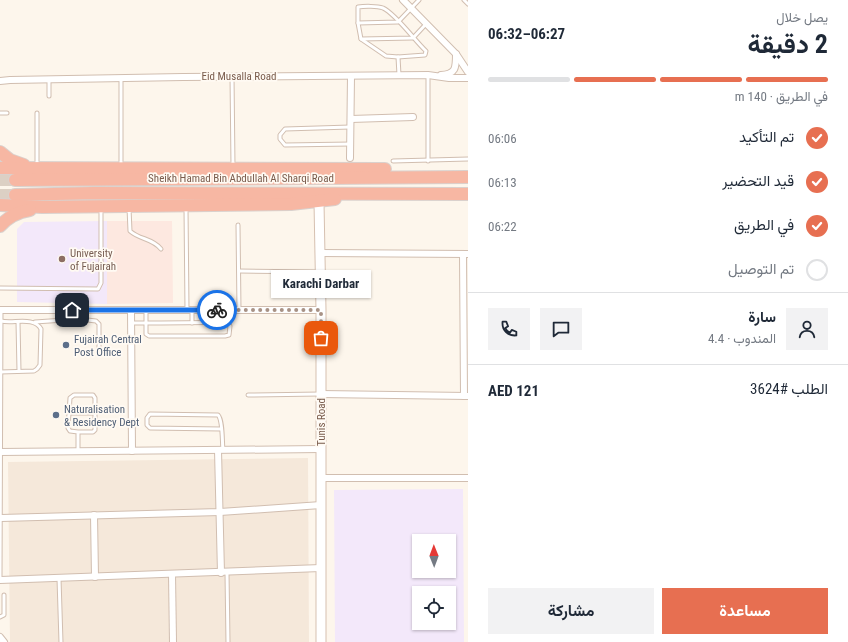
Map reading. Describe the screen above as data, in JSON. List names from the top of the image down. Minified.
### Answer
{"streets":{"highway":["Sheikh Hamad Bin Abdullah Al Sharqi Road"],"street":["Eid Musalla Road","Tunis Road"]},"places":["University of Fujairah","Karachi Darbar","Fujairah Central Post Office","Naturalisation & Residency Dept"],"north":"top","page":{"heading":["2 دقيقة","يصل خلال","06:27–06:32"],"panel":["سارة","المندوب · 4.4","الطلب #3624","AED 121"],"bar":"في الطريق · 140 m","list":[["تم التأكيد","06:06"],["قيد التحضير","06:13"],["في الطريق","06:22"],"تم التوصيل"],"bubble":"Karachi Darbar","buttons":["مساعدة","مشاركة"]}}
